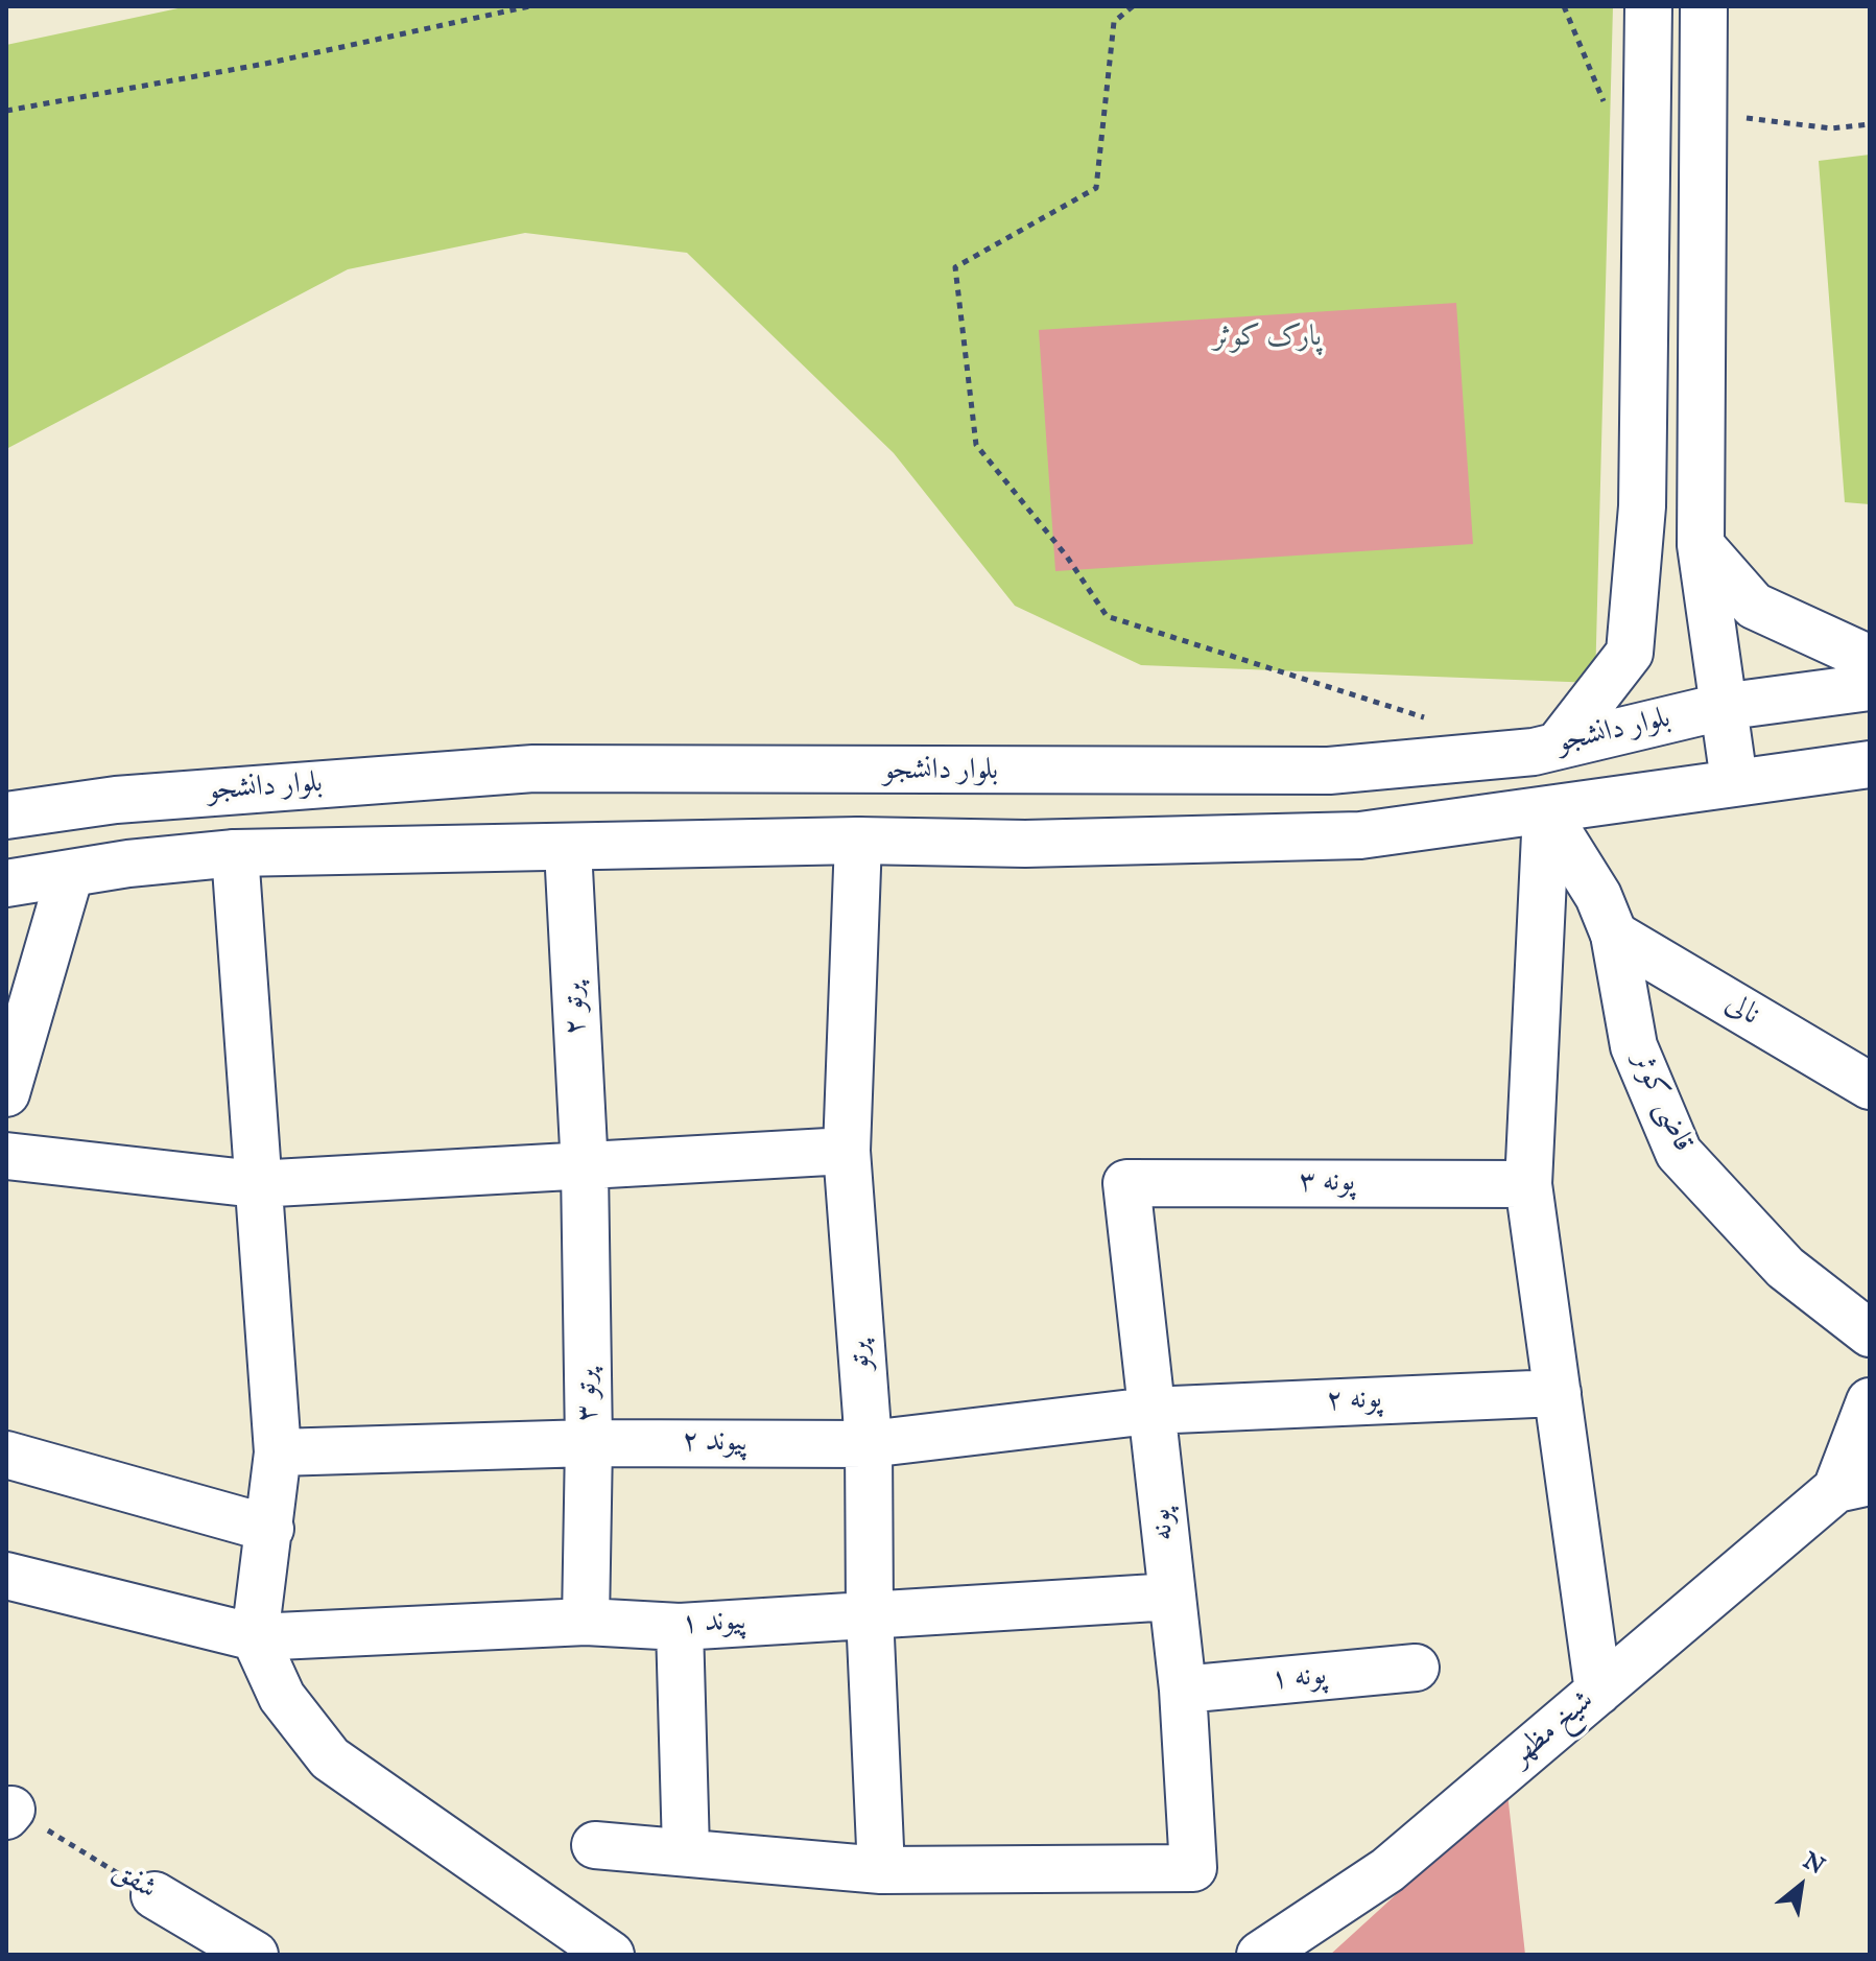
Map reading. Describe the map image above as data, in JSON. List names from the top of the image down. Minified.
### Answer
{"streets":{"street":["بلوار دانشجو","پرتو ۲","نالی","قاضی کوثر","پونه ۳","پرتو","پرتو ۳","پونه ۲","پیوند ۲","پونه","پیوند ۱","پونه ۱","شیخ مظهر","شفق"]},"crossings":[["پرتو ۲","پرتو ۳"],["نالی","قاضی کوثر"],["پونه ۳","پونه"],["پرتو","پیوند ۲"],["پرتو","پونه"],["پرتو","پیوند ۱"],["پرتو ۳","پیوند ۲"],["پرتو ۳","پیوند ۱"],["پونه ۲","پیوند ۲"],["پونه ۲","پونه"],["پیوند ۲","پونه"],["پونه","پیوند ۱"],["پونه","پونه ۱"]],"parks":["پارک کوثر"],"north":"top right"}
